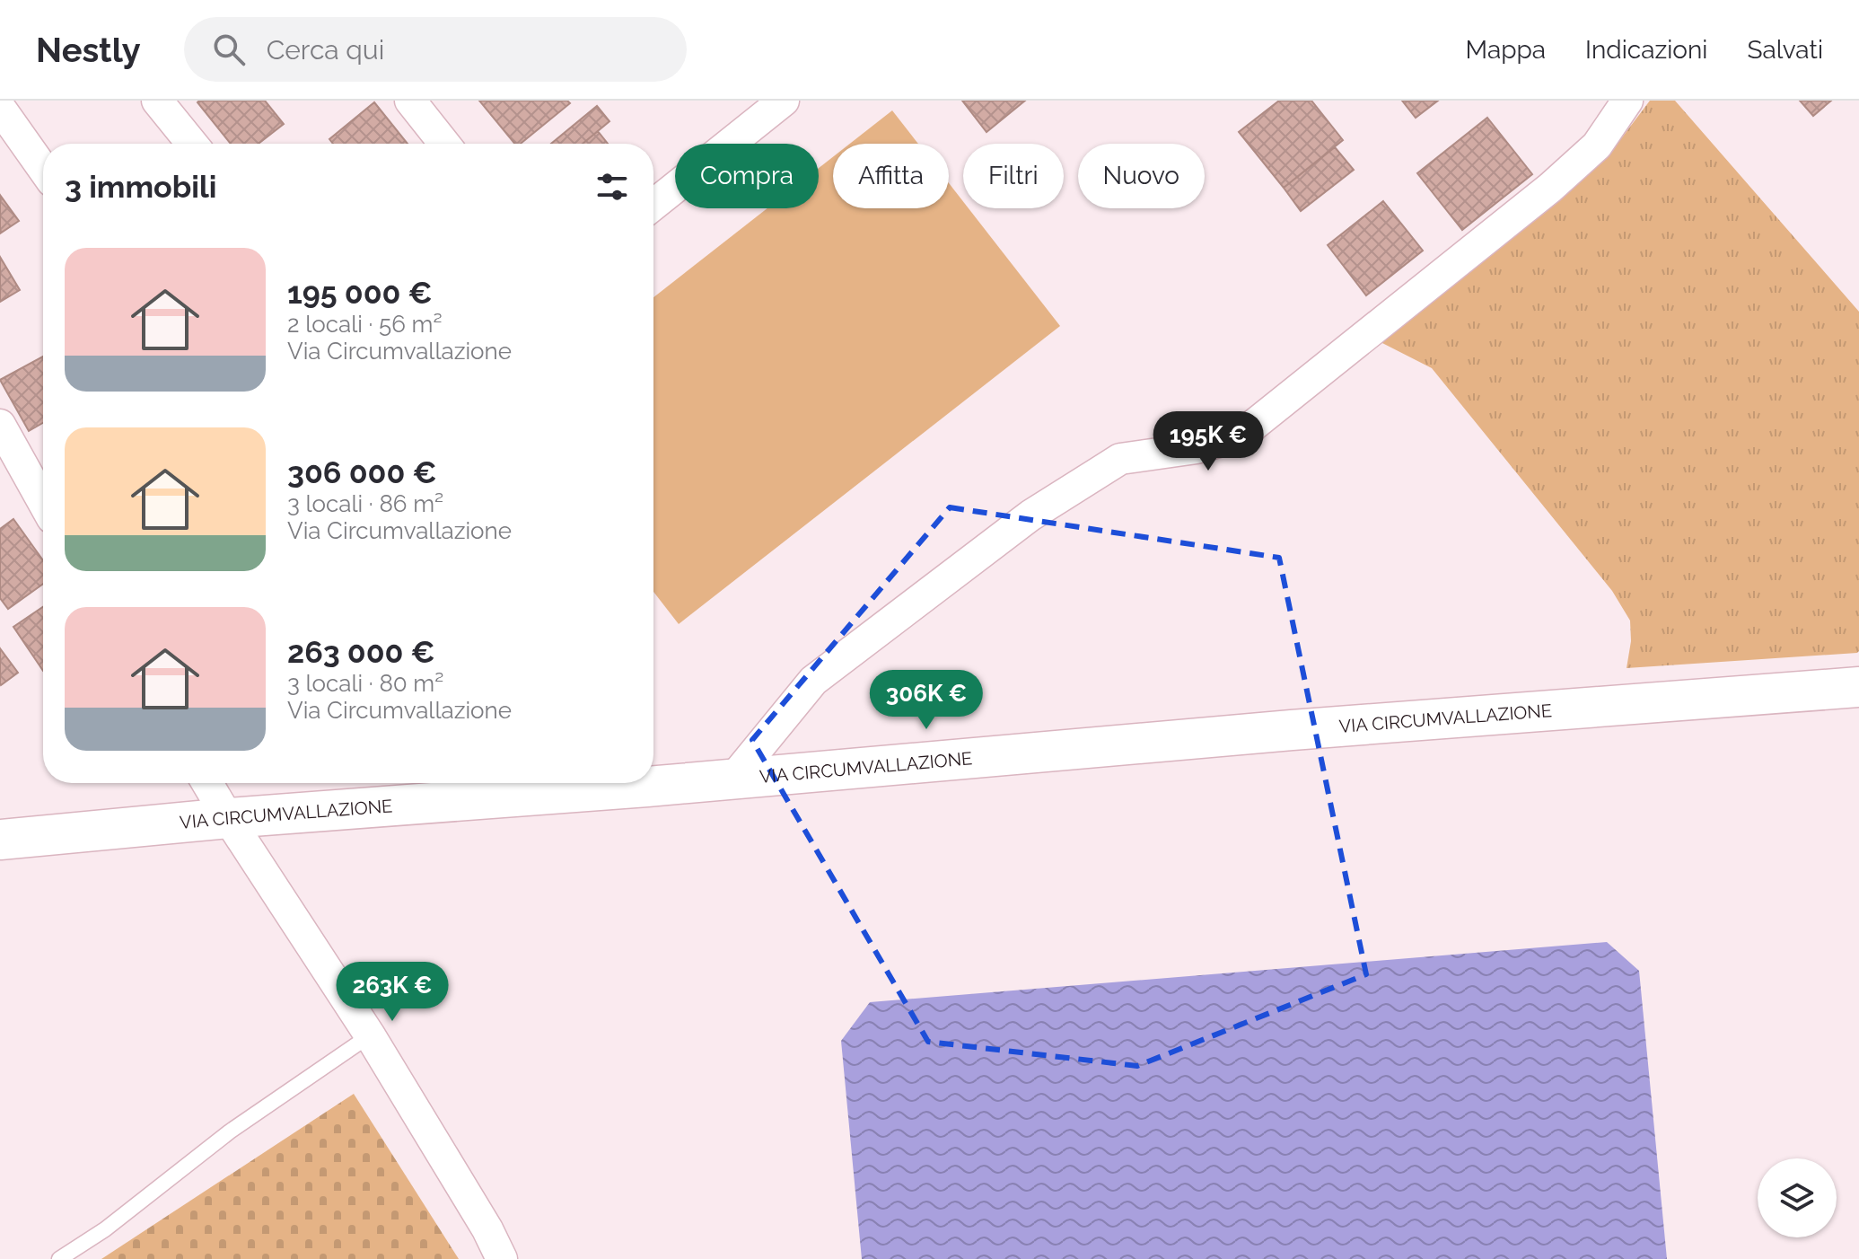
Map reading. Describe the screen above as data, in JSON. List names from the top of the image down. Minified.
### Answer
{"streets":{"street":["VIA CIRCUMVALLAZIONE"]},"page":{"header":"Nestly","search":"Cerca qui","nav":["Mappa","Indicazioni","Salvati"],"chip":["Compra","Affitta","Filtri","Nuovo"],"heading":"3 immobili","list":[{"name":"195 000 €","note":"2 locali · 56 m² · Via Circumvallazione"},{"name":"306 000 €","note":"3 locali · 86 m² · Via Circumvallazione"},{"name":"263 000 €","note":"3 locali · 80 m² · Via Circumvallazione"}],"price":["195K €","306K €","263K €"]}}
